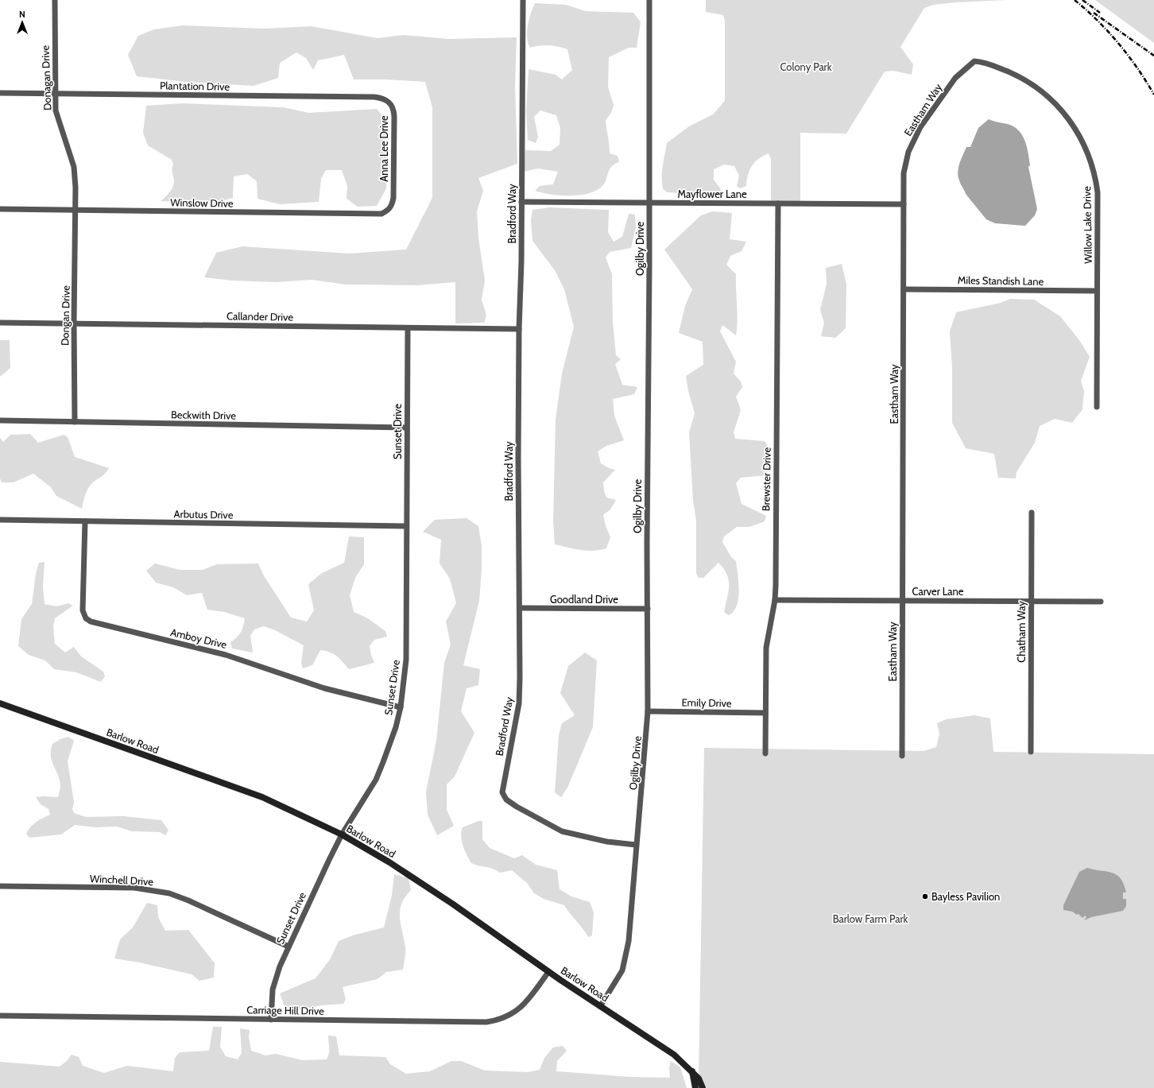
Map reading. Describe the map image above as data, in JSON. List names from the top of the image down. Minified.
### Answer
{"streets":{"street":["Donagan Drive","Plantation Drive","Eastham Way","Anna Lee Drive","Mayflower Lane","Winslow Drive","Bradford Way","Willow Lake Drive","Ogilby Drive","Miles Standish Lane","Dongan Drive","Callander Drive","Beckwith Drive","Sunset Drive","Brewster Drive","Arbutus Drive","Carver Lane","Goodland Drive","Chatham Way","Amboy Drive","Emily Drive","Barlow Road","Winchell Drive","Carriage Hill Drive"]},"crossings":[["Donagan Drive","Plantation Drive"],["Donagan Drive","Winslow Drive"],["Donagan Drive","Dongan Drive"],["Plantation Drive","Anna Lee Drive"],["Eastham Way","Mayflower Lane"],["Eastham Way","Willow Lake Drive"],["Eastham Way","Miles Standish Lane"],["Eastham Way","Carver Lane"],["Anna Lee Drive","Winslow Drive"],["Mayflower Lane","Bradford Way"],["Mayflower Lane","Ogilby Drive"],["Mayflower Lane","Brewster Drive"],["Winslow Drive","Dongan Drive"],["Bradford Way","Ogilby Drive"],["Bradford Way","Callander Drive"],["Bradford Way","Goodland Drive"],["Willow Lake Drive","Miles Standish Lane"],["Ogilby Drive","Goodland Drive"],["Ogilby Drive","Emily Drive"],["Ogilby Drive","Barlow Road"],["Dongan Drive","Callander Drive"],["Dongan Drive","Beckwith Drive"],["Callander Drive","Sunset Drive"],["Beckwith Drive","Sunset Drive"],["Sunset Drive","Arbutus Drive"],["Sunset Drive","Amboy Drive"],["Sunset Drive","Barlow Road"],["Sunset Drive","Winchell Drive"],["Sunset Drive","Carriage Hill Drive"],["Brewster Drive","Carver Lane"],["Brewster Drive","Emily Drive"],["Arbutus Drive","Amboy Drive"],["Carver Lane","Chatham Way"],["Barlow Road","Carriage Hill Drive"]],"parks":["Colony Park","Barlow Farm Park"],"places":["Bayless Pavilion"],"north":"top"}
